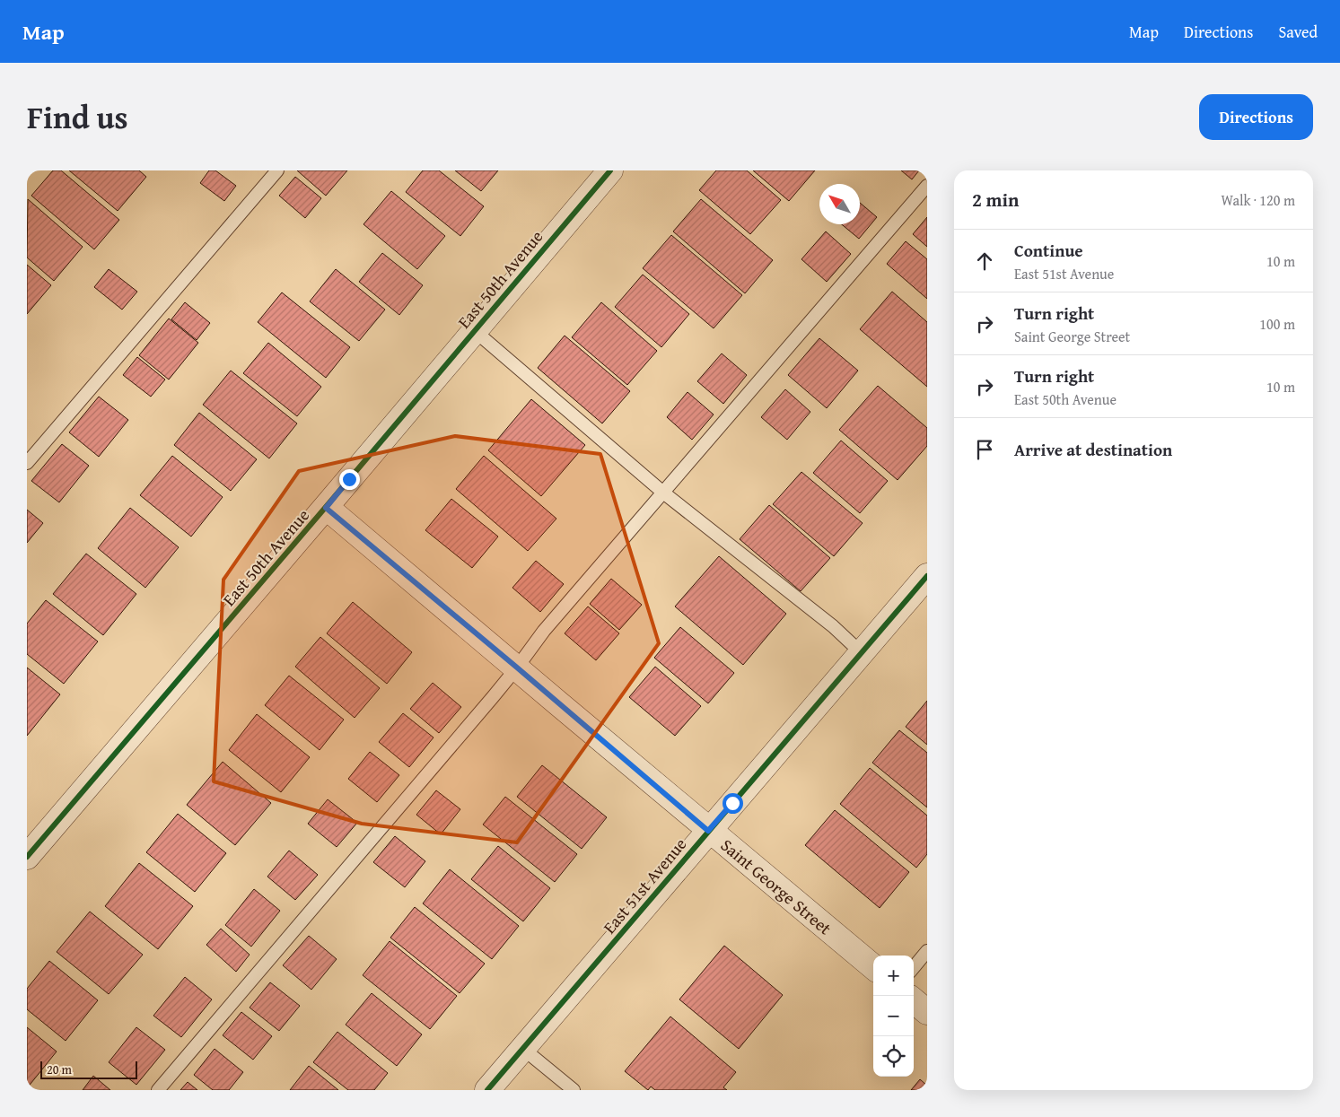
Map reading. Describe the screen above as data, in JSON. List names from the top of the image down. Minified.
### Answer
{"streets":{"street":["East 50th Avenue","East 51st Avenue","Saint George Street"]},"crossings":[["East 50th Avenue","Saint George Street"],["East 51st Avenue","Saint George Street"]],"scale_bar":"20 m","north":"top left","page":{"header":"Map","nav":["Map","Directions","Saved"],"title":"Find us","buttons":"Directions","heading":["2 min","Walk · 120 m"],"list":[["Continue","East 51st Avenue","10 m"],["Turn right","Saint George Street","100 m"],["Turn right","East 50th Avenue","10 m"],"Arrive at destination"],"map_buttons":["+","−"],"scale":"20 m"}}
